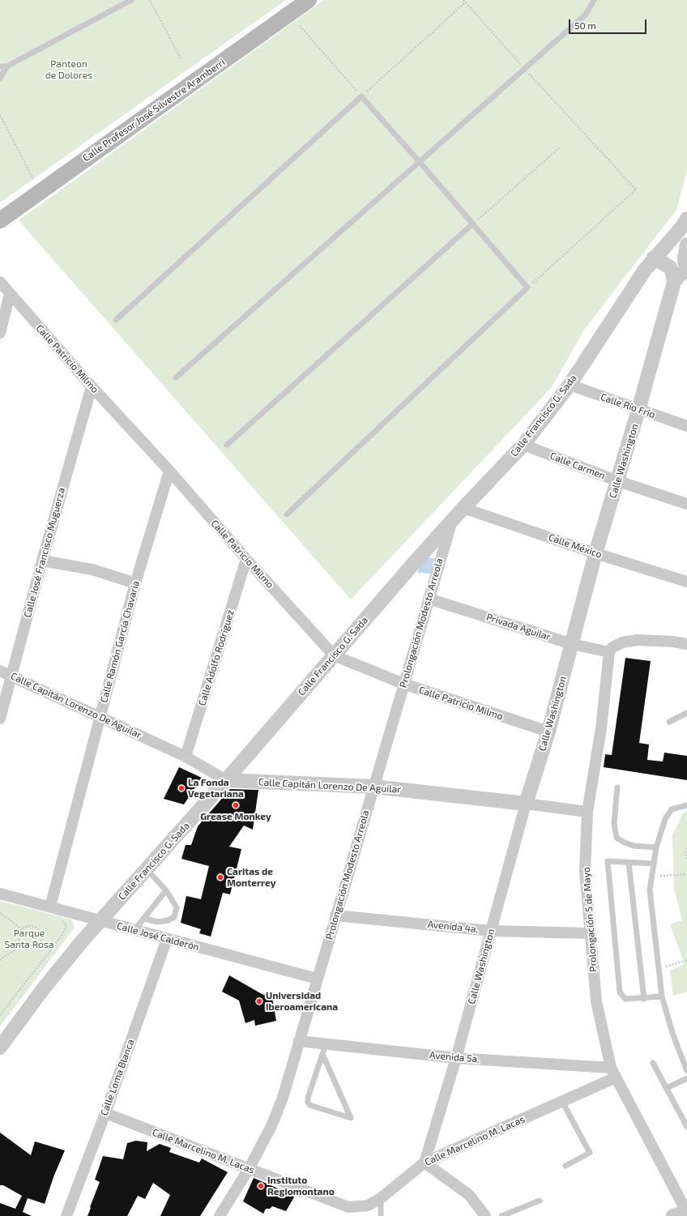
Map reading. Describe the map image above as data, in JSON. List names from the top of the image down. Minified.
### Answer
{"streets":{"main road":["Calle Profesor José Silvestre Aramberri"],"street":["Calle Patricio Milmo","Calle Río Frío","Calle Francisco G. Sada","Calle Washington","Calle Carmen","Calle México","Calle José Francisco Muguerza","Prolongación Modesto Arreola","Privada Aguilar","Calle Ramón García Chavaria","Calle Adolfo Rodríguez","Calle Capitán Lorenzo De Aguilar","Prolongación 5 de Mayo","Avenida 4a.","Calle José Calderón","Avenida 5a.","Calle Loma Blanca","Calle Marcelino M. Lacas"]},"crossings":[["Calle Patricio Milmo","Calle Francisco G. Sada"],["Calle Patricio Milmo","Calle Washington"],["Calle Patricio Milmo","Calle José Francisco Muguerza"],["Calle Patricio Milmo","Prolongación Modesto Arreola"],["Calle Patricio Milmo","Calle Ramón García Chavaria"],["Calle Patricio Milmo","Calle Adolfo Rodríguez"],["Calle Río Frío","Calle Francisco G. Sada"],["Calle Río Frío","Calle Washington"],["Calle Francisco G. Sada","Calle Carmen"],["Calle Francisco G. Sada","Calle México"],["Calle Francisco G. Sada","Prolongación Modesto Arreola"],["Calle Francisco G. Sada","Calle Capitán Lorenzo De Aguilar"],["Calle Francisco G. Sada","Calle José Calderón"],["Calle Washington","Calle Carmen"],["Calle Washington","Calle México"],["Calle Washington","Privada Aguilar"],["Calle Washington","Calle Capitán Lorenzo De Aguilar"],["Calle Washington","Avenida 4a."],["Calle Washington","Avenida 5a."],["Calle Washington","Calle Marcelino M. Lacas"],["Calle José Francisco Muguerza","Calle Capitán Lorenzo De Aguilar"],["Prolongación Modesto Arreola","Privada Aguilar"],["Prolongación Modesto Arreola","Calle Capitán Lorenzo De Aguilar"],["Prolongación Modesto Arreola","Avenida 4a."],["Prolongación Modesto Arreola","Calle José Calderón"],["Prolongación Modesto Arreola","Avenida 5a."],["Prolongación Modesto Arreola","Calle Marcelino M. Lacas"],["Privada Aguilar","Prolongación 5 de Mayo"],["Calle Ramón García Chavaria","Calle Capitán Lorenzo De Aguilar"],["Calle Ramón García Chavaria","Calle José Calderón"],["Calle Adolfo Rodríguez","Calle Capitán Lorenzo De Aguilar"],["Calle Capitán Lorenzo De Aguilar","Prolongación 5 de Mayo"],["Prolongación 5 de Mayo","Avenida 4a."],["Prolongación 5 de Mayo","Avenida 5a."],["Prolongación 5 de Mayo","Calle Marcelino M. Lacas"],["Calle José Calderón","Calle Loma Blanca"],["Avenida 5a.","Calle Marcelino M. Lacas"],["Calle Loma Blanca","Calle Marcelino M. Lacas"]],"parks":["Panteon de Dolores","Parque Santa Rosa"],"places":["La Fonda Vegetariana","Grease Monkey","Caritas de Monterrey","Universidad Iberoamericana","Instituto Regiomontano"],"scale_bar":"50 m"}
